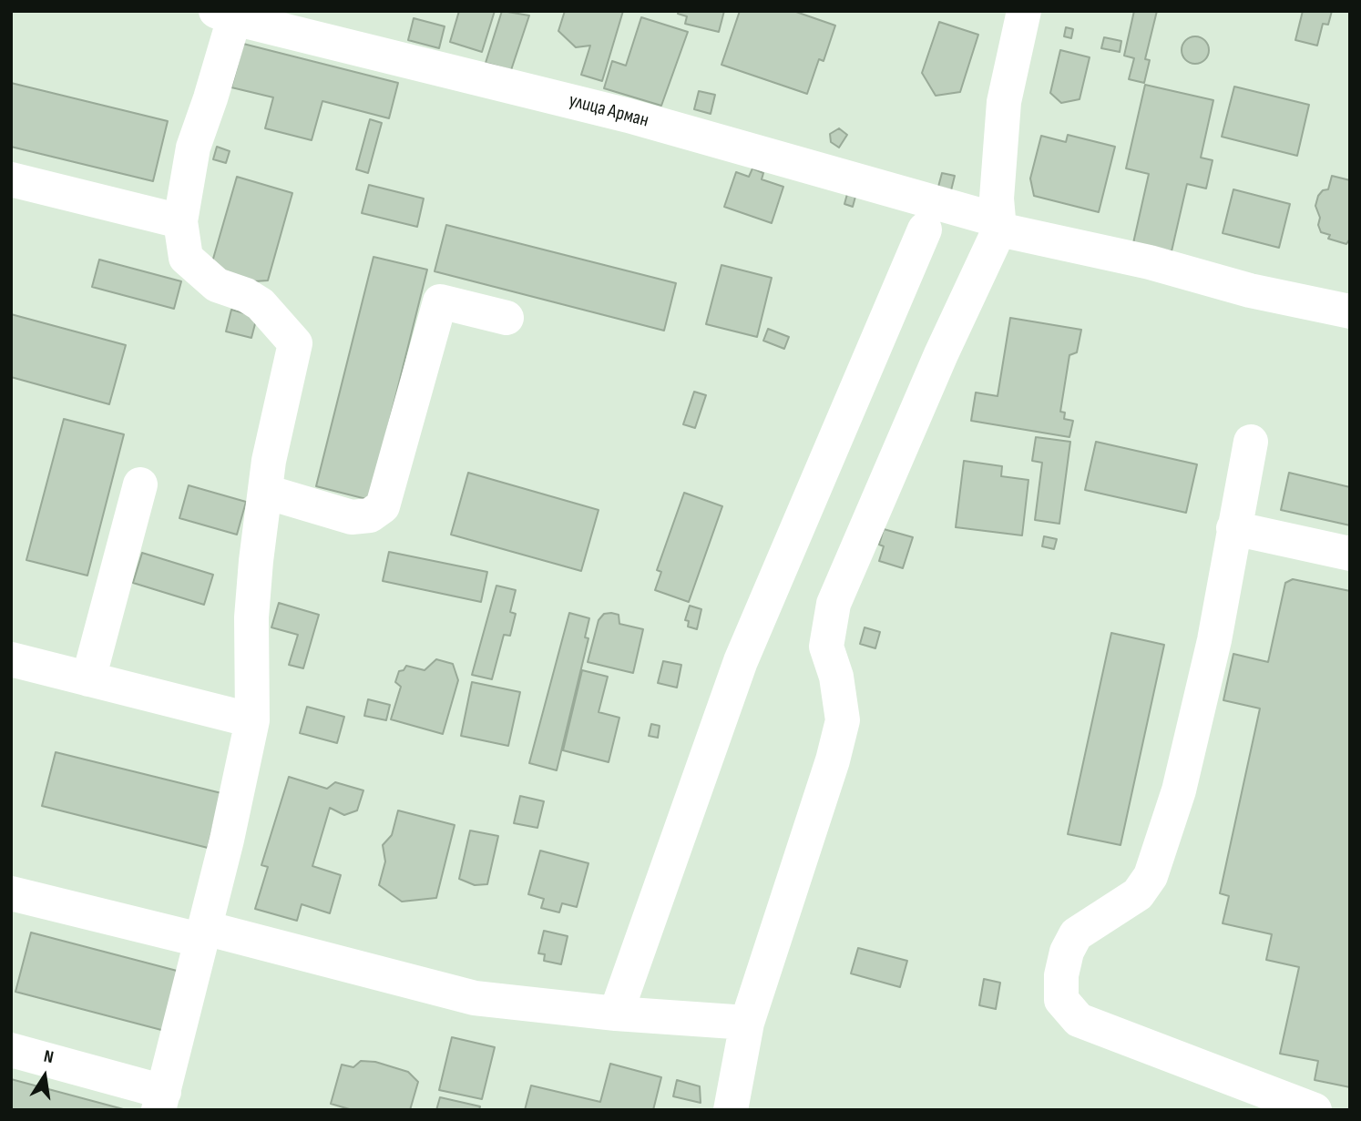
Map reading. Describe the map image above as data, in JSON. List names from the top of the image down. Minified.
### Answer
{"streets":{"street":["улица Арман"]},"north":"top"}
